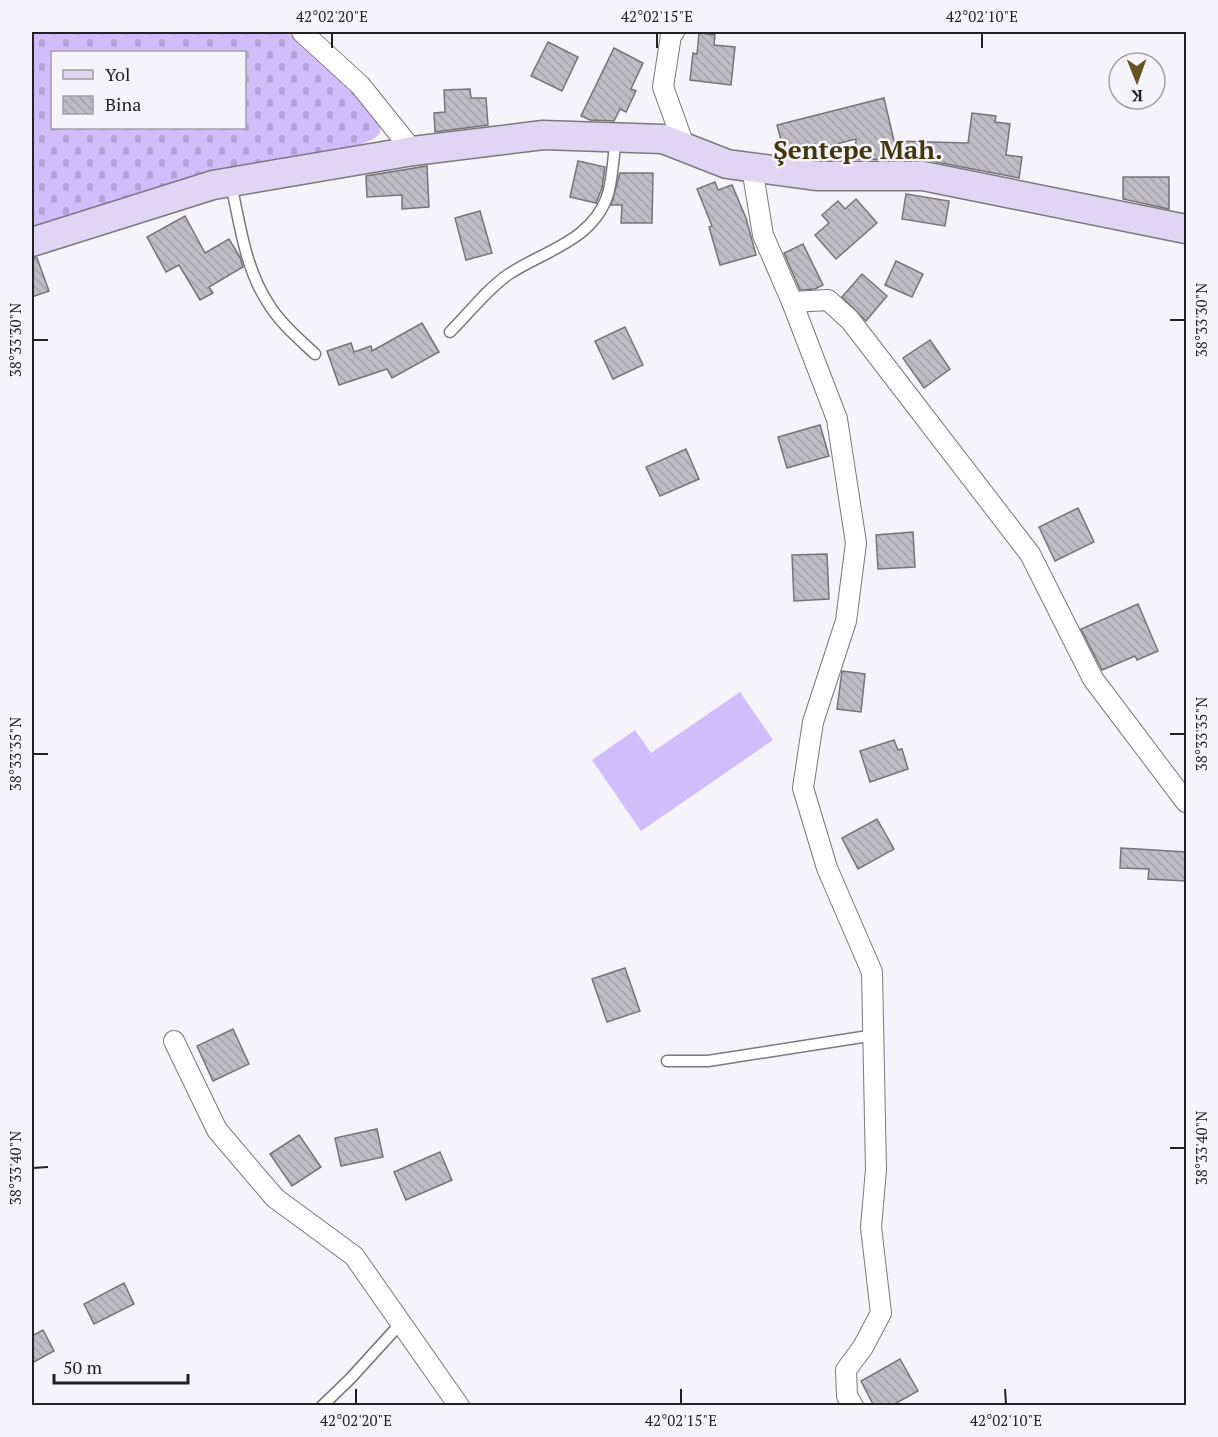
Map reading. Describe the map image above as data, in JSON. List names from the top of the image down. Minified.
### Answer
{"districts":["Şentepe Mah."],"legend":["Yol","Bina"],"scale_bar":"50 m","north":"bottom","coordinates":["42°02'20\"E","42°02'15\"E","42°02'10\"E","38°33'30\"N","38°33'35\"N","38°33'40\"N"]}
